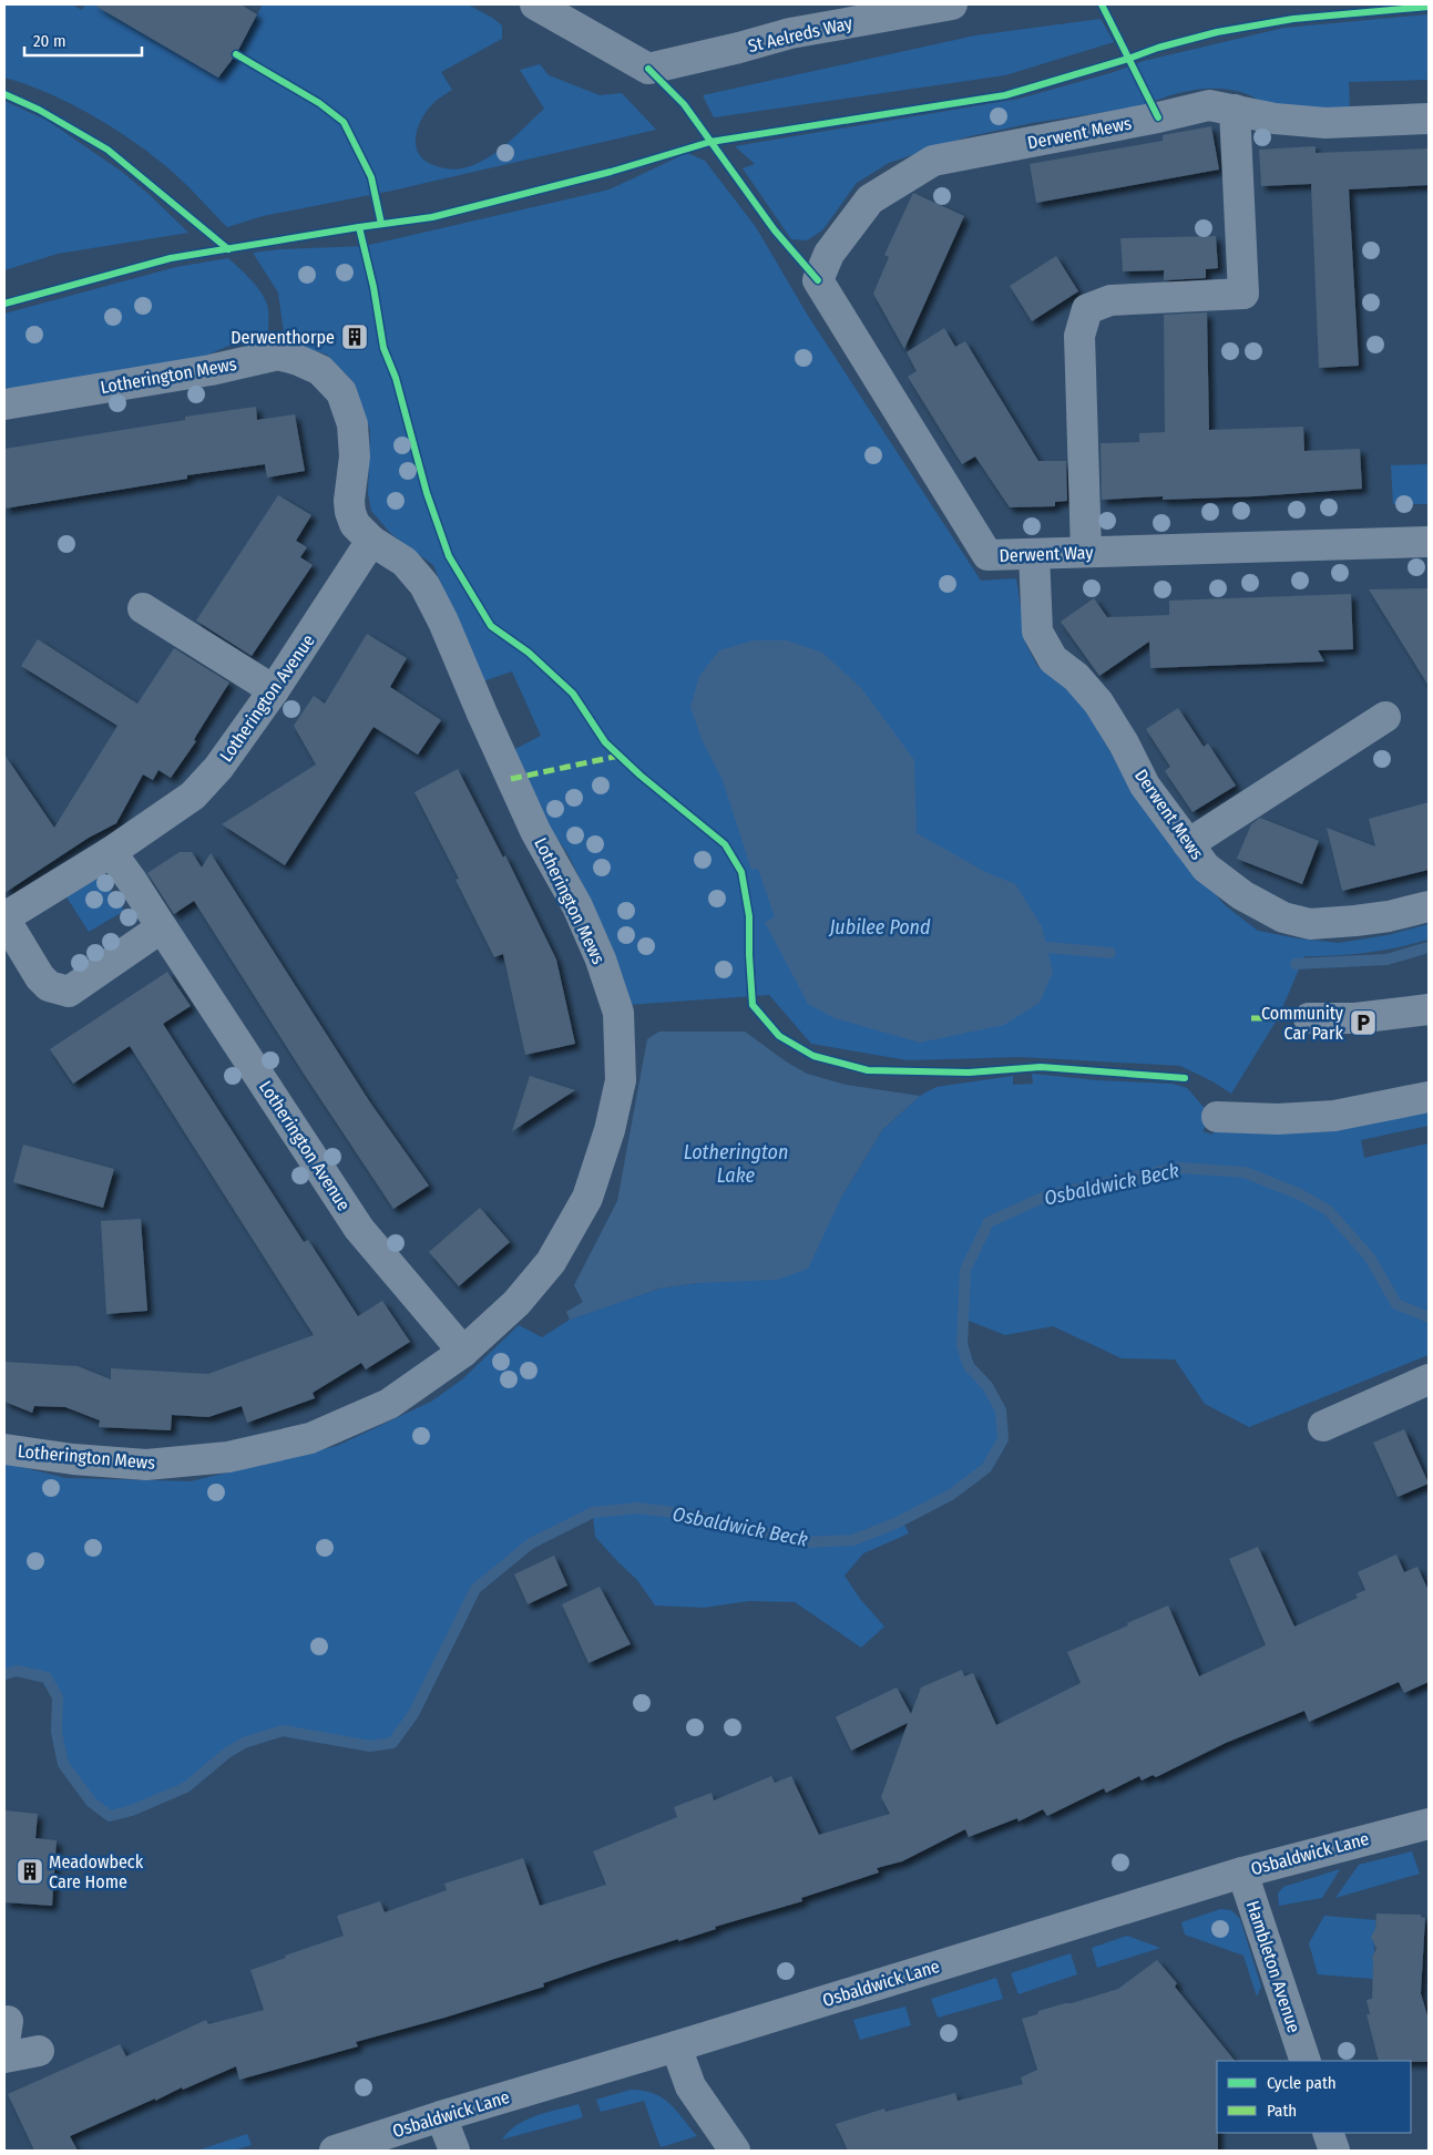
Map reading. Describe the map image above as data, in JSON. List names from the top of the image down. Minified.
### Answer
{"streets":{"street":["St Aelreds Way","Derwent Mews","Lotherington Mews","Derwent Way","Lotherington Avenue","Osbaldwick Lane","Hambleton Avenue"]},"crossings":[["Derwent Mews","Derwent Way"],["Lotherington Mews","Lotherington Avenue"],["Osbaldwick Lane","Hambleton Avenue"]],"water":["Jubilee Pond","Lotherington Lake","Osbaldwick Beck"],"places":{"building":["Derwenthorpe","Meadowbeck Care Home"],"parking":["Community Car Park"]},"legend":["Cycle path","Path"],"scale_bar":"20 m"}
